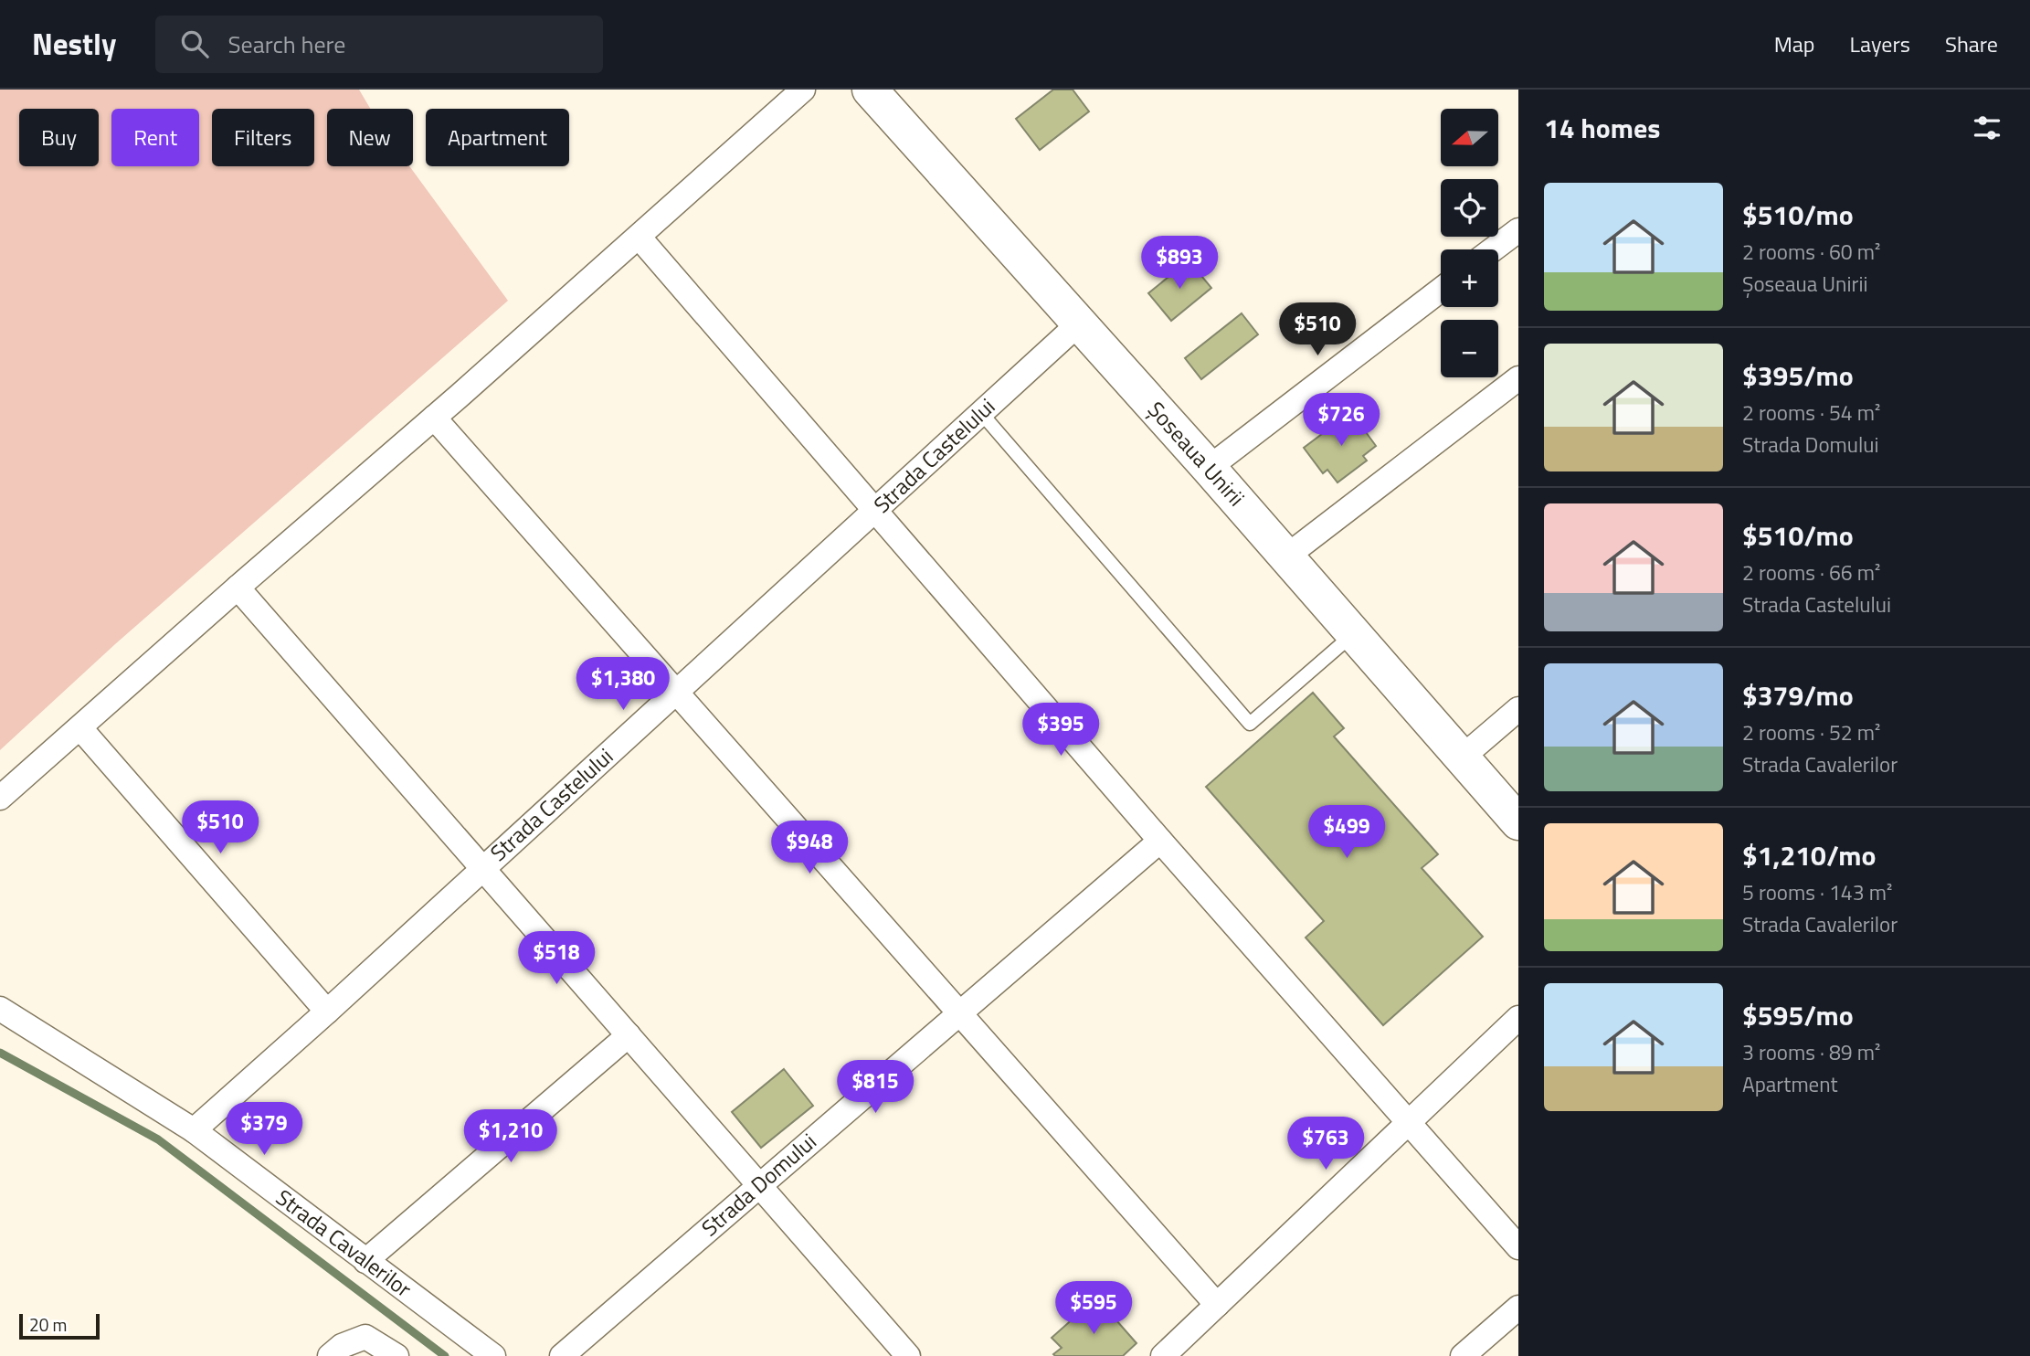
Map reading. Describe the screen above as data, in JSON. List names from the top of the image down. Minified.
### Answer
{"streets":{"main road":["Șoseaua Unirii"],"street":["Strada Castelului","Strada Domului","Strada Cavalerilor"]},"crossings":[["Șoseaua Unirii","Strada Castelului"],["Strada Castelului","Strada Cavalerilor"]],"scale_bar":"20 m","north":"left","page":{"header":"Nestly","search":"Search here","nav":["Map","Layers","Share"],"heading":"14 homes","map_buttons":["+","−"],"chip":["Buy","Rent","Filters","New","Apartment"],"list":[{"name":"$510/mo","note":"2 rooms · 60 m² · Șoseaua Unirii"},{"name":"$395/mo","note":"2 rooms · 54 m² · Strada Domului"},{"name":"$510/mo","note":"2 rooms · 66 m² · Strada Castelului"},{"name":"$379/mo","note":"2 rooms · 52 m² · Strada Cavalerilor"},{"name":"$1,210/mo","note":"5 rooms · 143 m² · Strada Cavalerilor"},{"name":"$595/mo","note":"3 rooms · 89 m² · Apartment"}],"price":["$893","$510","$726","$1,380","$395","$510","$499","$948","$518","$815","$379","$1,210","$763","$595"],"scale":"20 m"}}
